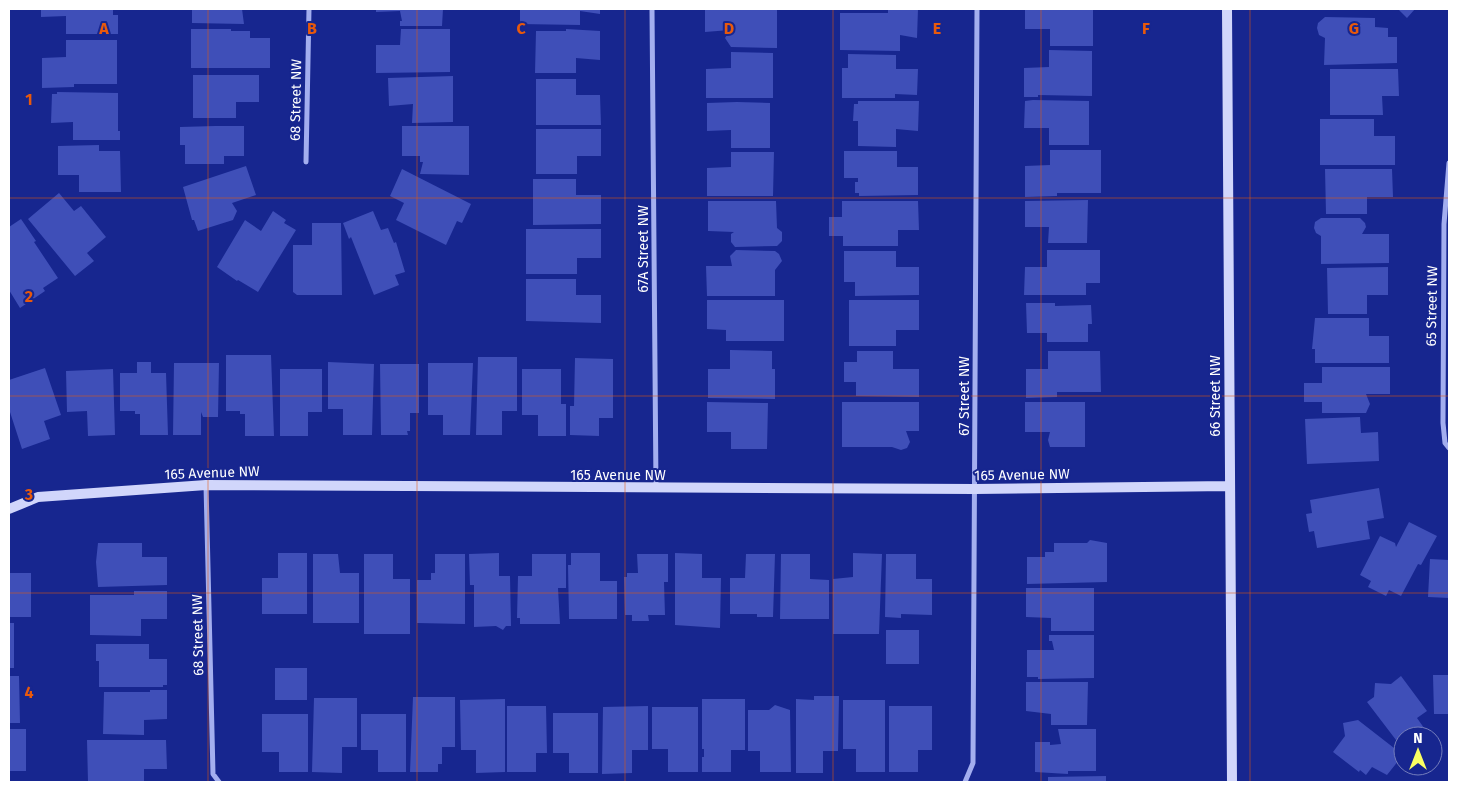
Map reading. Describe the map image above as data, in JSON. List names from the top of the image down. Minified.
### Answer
{"streets":{"street":["68 Street NW","67A Street NW","65 Street NW","67 Street NW","66 Street NW","165 Avenue NW"]},"crossings":[["68 Street NW","165 Avenue NW"],["67A Street NW","165 Avenue NW"],["67 Street NW","165 Avenue NW"],["66 Street NW","165 Avenue NW"]],"north":"top","grid":{"columns":["A","B","C","D","E","F","G"],"rows":["1","2","3","4"]}}
